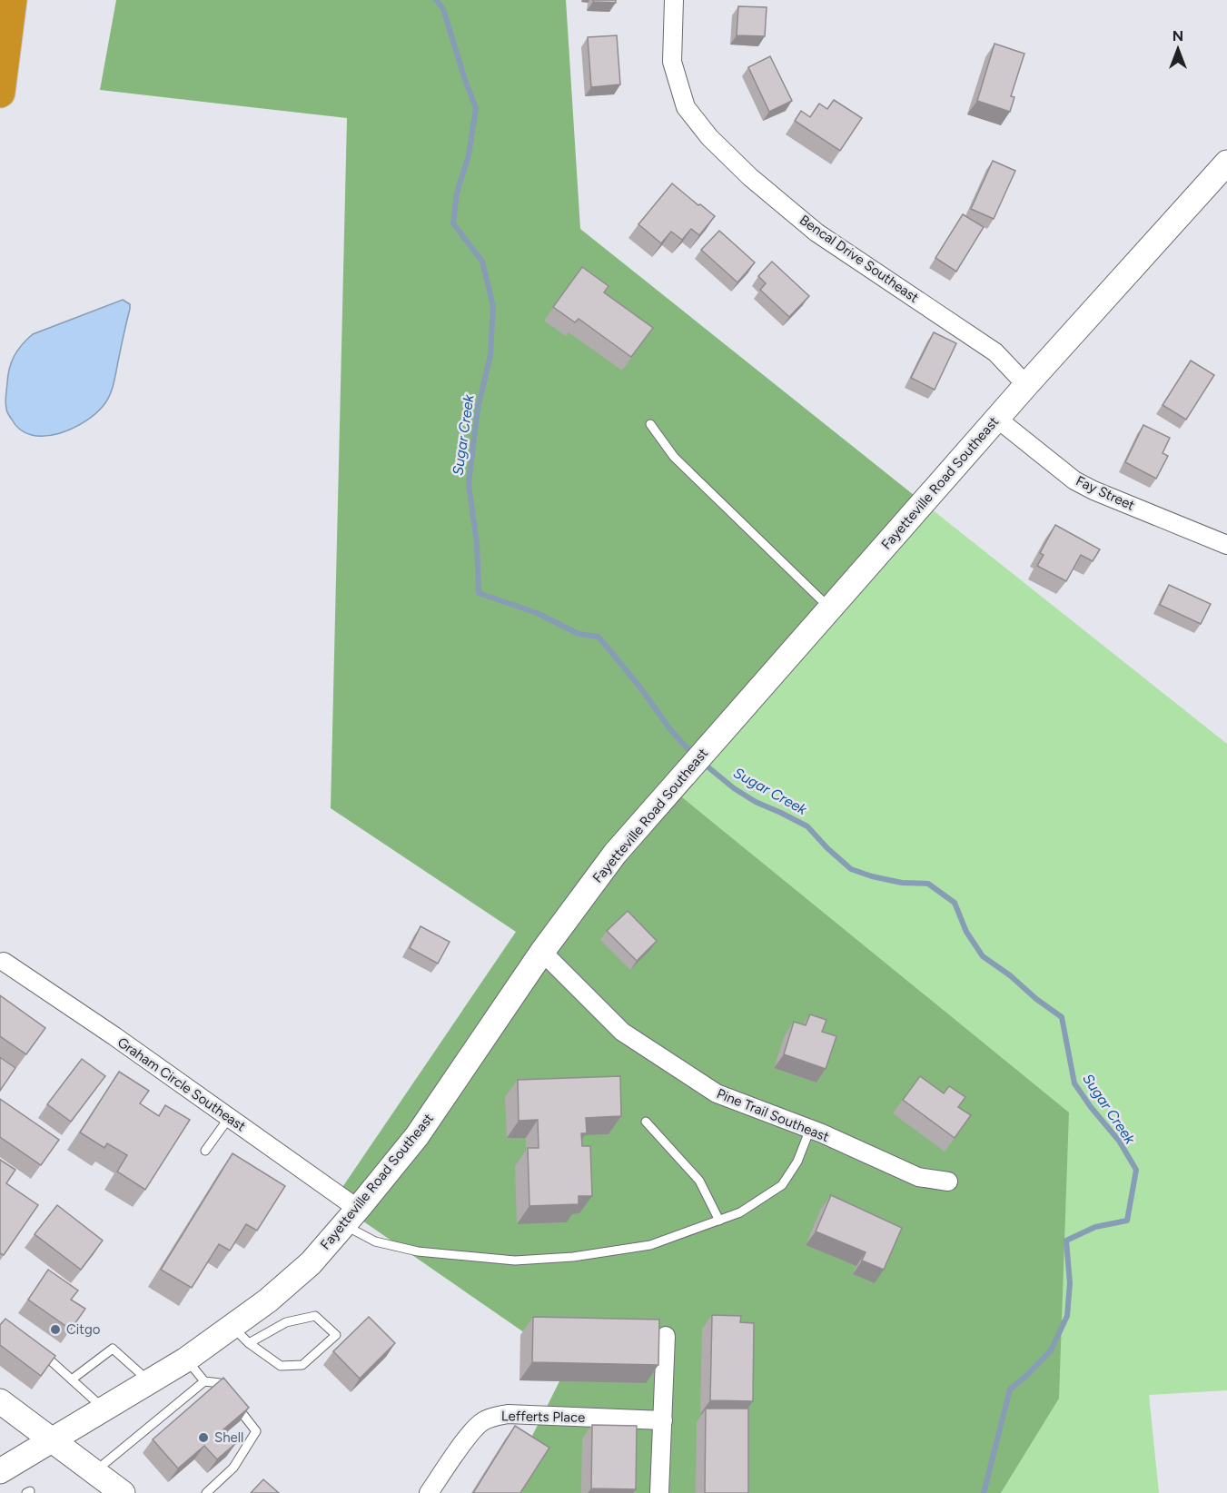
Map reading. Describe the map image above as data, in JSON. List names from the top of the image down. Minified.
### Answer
{"streets":{"street":["Bencal Drive Southeast","Fayetteville Road Southeast","Fay Street","Graham Circle Southeast","Pine Trail Southeast","Lefferts Place"]},"crossings":[["Bencal Drive Southeast","Fayetteville Road Southeast"],["Fayetteville Road Southeast","Fay Street"],["Fayetteville Road Southeast","Graham Circle Southeast"],["Fayetteville Road Southeast","Pine Trail Southeast"]],"water":["Sugar Creek"],"places":["Citgo","Shell"],"north":"top"}
